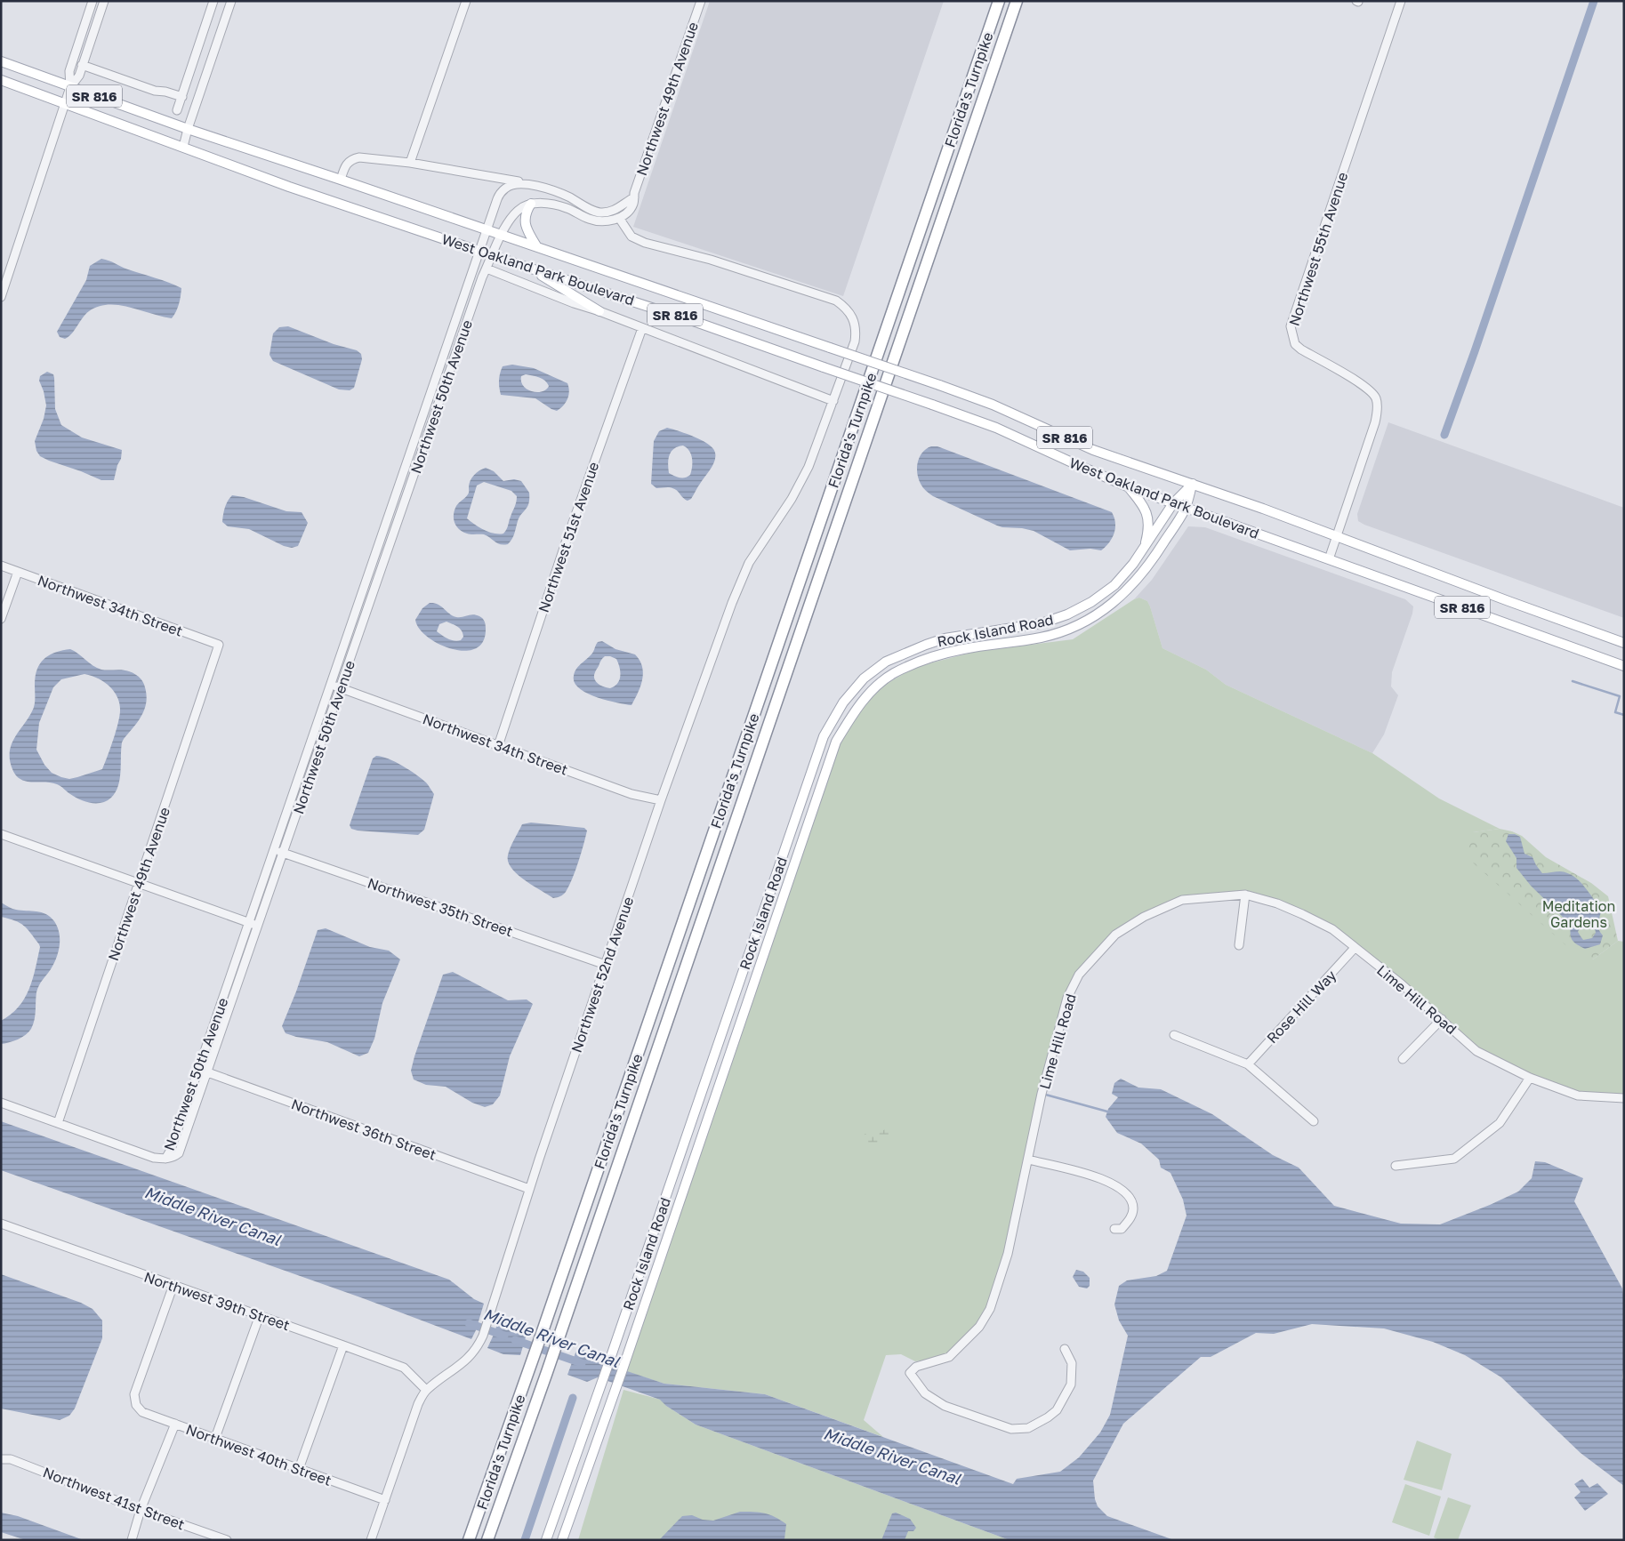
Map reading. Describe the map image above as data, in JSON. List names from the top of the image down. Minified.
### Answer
{"streets":{"highway":["Florida's Turnpike"],"main road":["SR 816","West Oakland Park Boulevard","Rock Island Road"],"street":["Northwest 49th Avenue","Northwest 55th Avenue","Northwest 50th Avenue","Northwest 51st Avenue","Northwest 34th Street","Northwest 35th Street","Northwest 52nd Avenue","Lime Hill Road","Rose Hill Way","Northwest 36th Street","Northwest 39th Street","Northwest 40th Street","Northwest 41st Street"]},"crossings":[["Northwest 49th Avenue","Northwest 34th Street"],["Northwest 49th Avenue","Northwest 52nd Avenue"],["Northwest 55th Avenue","West Oakland Park Boulevard"],["West Oakland Park Boulevard","Northwest 50th Avenue"],["West Oakland Park Boulevard","Rock Island Road"],["Northwest 50th Avenue","Northwest 34th Street"],["Northwest 50th Avenue","Northwest 35th Street"],["Northwest 50th Avenue","Northwest 36th Street"],["Northwest 51st Avenue","Northwest 34th Street"],["Northwest 34th Street","Northwest 52nd Avenue"],["Northwest 35th Street","Northwest 52nd Avenue"],["Northwest 52nd Avenue","Northwest 36th Street"],["Northwest 52nd Avenue","Northwest 39th Street"],["Northwest 52nd Avenue","Northwest 40th Street"],["Lime Hill Road","Rose Hill Way"],["Northwest 39th Street","Northwest 40th Street"]],"water":["Middle River Canal"],"parks":["Meditation Gardens"]}
